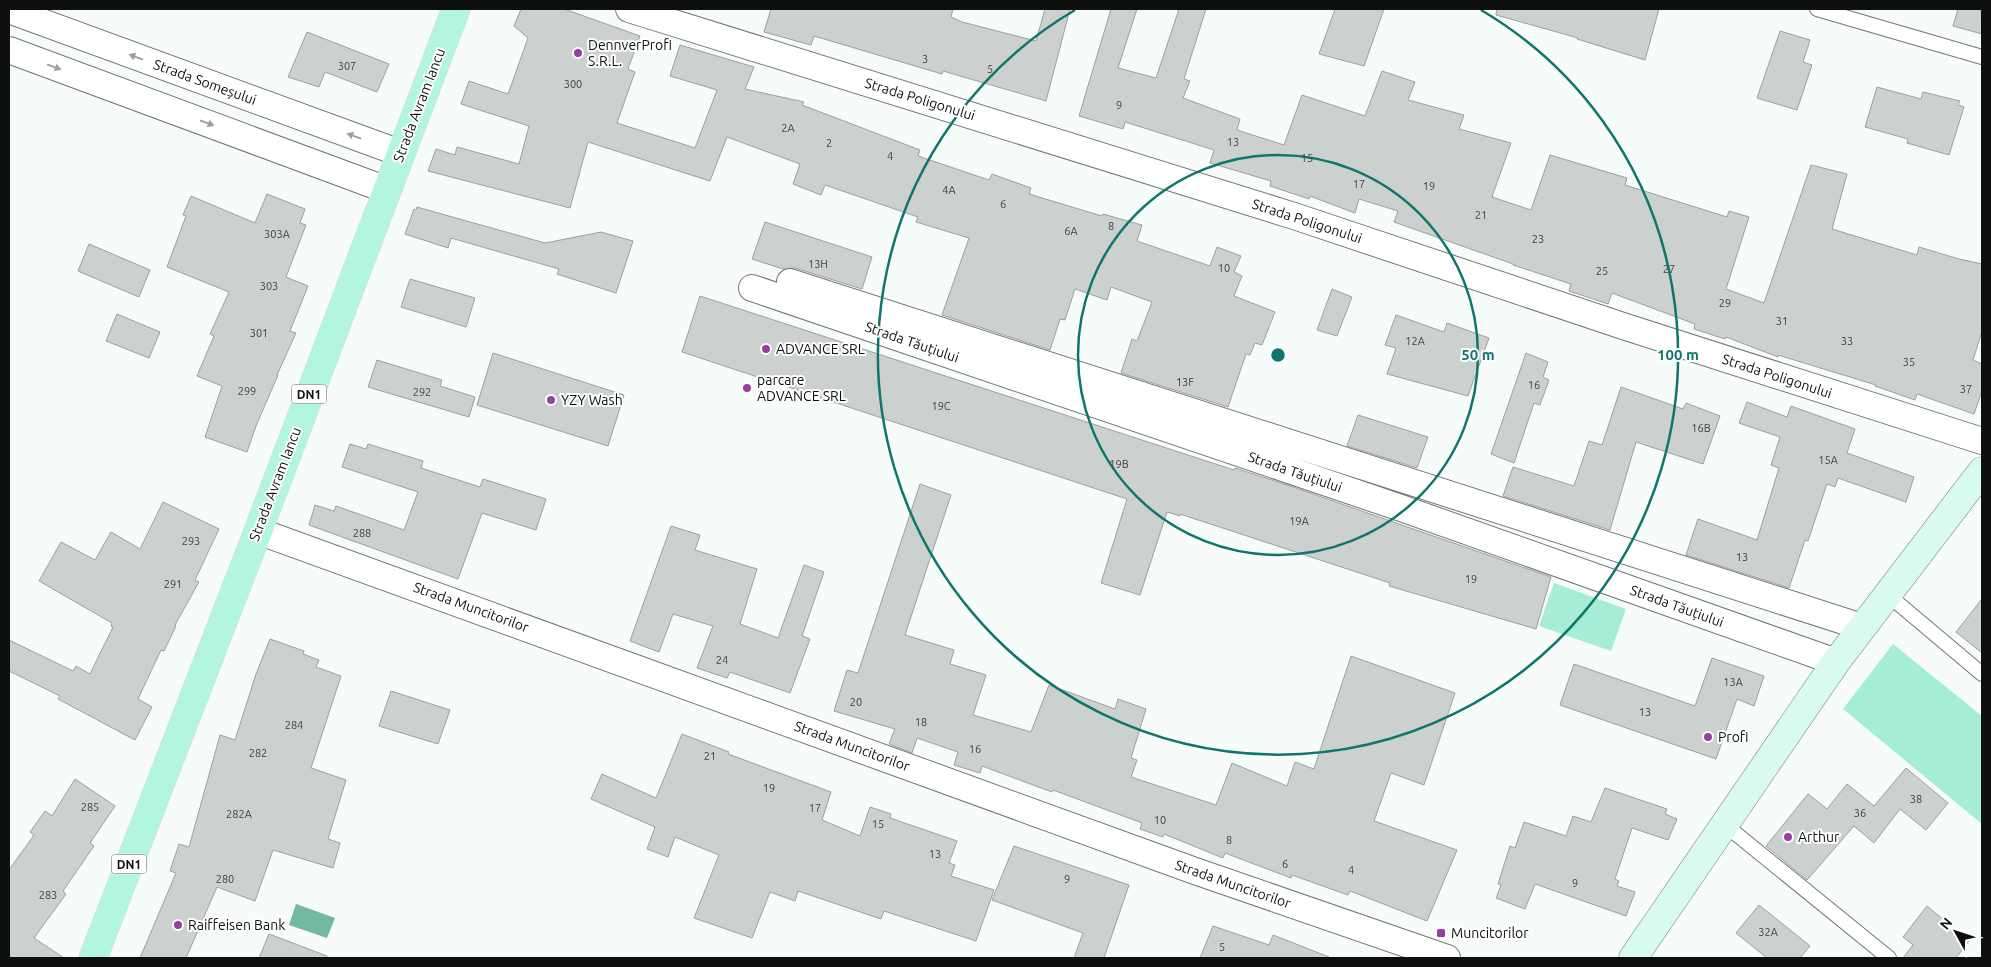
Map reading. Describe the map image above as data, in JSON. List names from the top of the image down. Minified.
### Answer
{"streets":{"main road":["Strada Avram Iancu","DN1"],"street":["Strada Someșului","Strada Poligonului","Strada Tăuțiului","Strada Muncitorilor"]},"crossings":[["Strada Someșului","Strada Avram Iancu"],["Strada Avram Iancu","Strada Muncitorilor"]],"places":{"other":["DennverProfi S.R.L.","ADVANCE SRL","parcare ADVANCE SRL","YZY Wash","Profi","Arthur","Raiffeisen Bank"],"transit":["Muncitorilor"]},"house_numbers":["3","307","5","300","9","2A","13","2","4","15","17","19","4A","6","21","8","6A","303A","23","13H","10","27","25","303","29","31","301","12A","33","35","13F","16","37","299","292","19C","16B","15A","19B","19A","288","293","13","19","291","24","13A","20","13","18","284","16","282","21","19","38","285","17","36","282A","10","15","8","13","6","4","280","9","9","283","32A","5"],"north":"top left","rings":["50 m","100 m"]}
